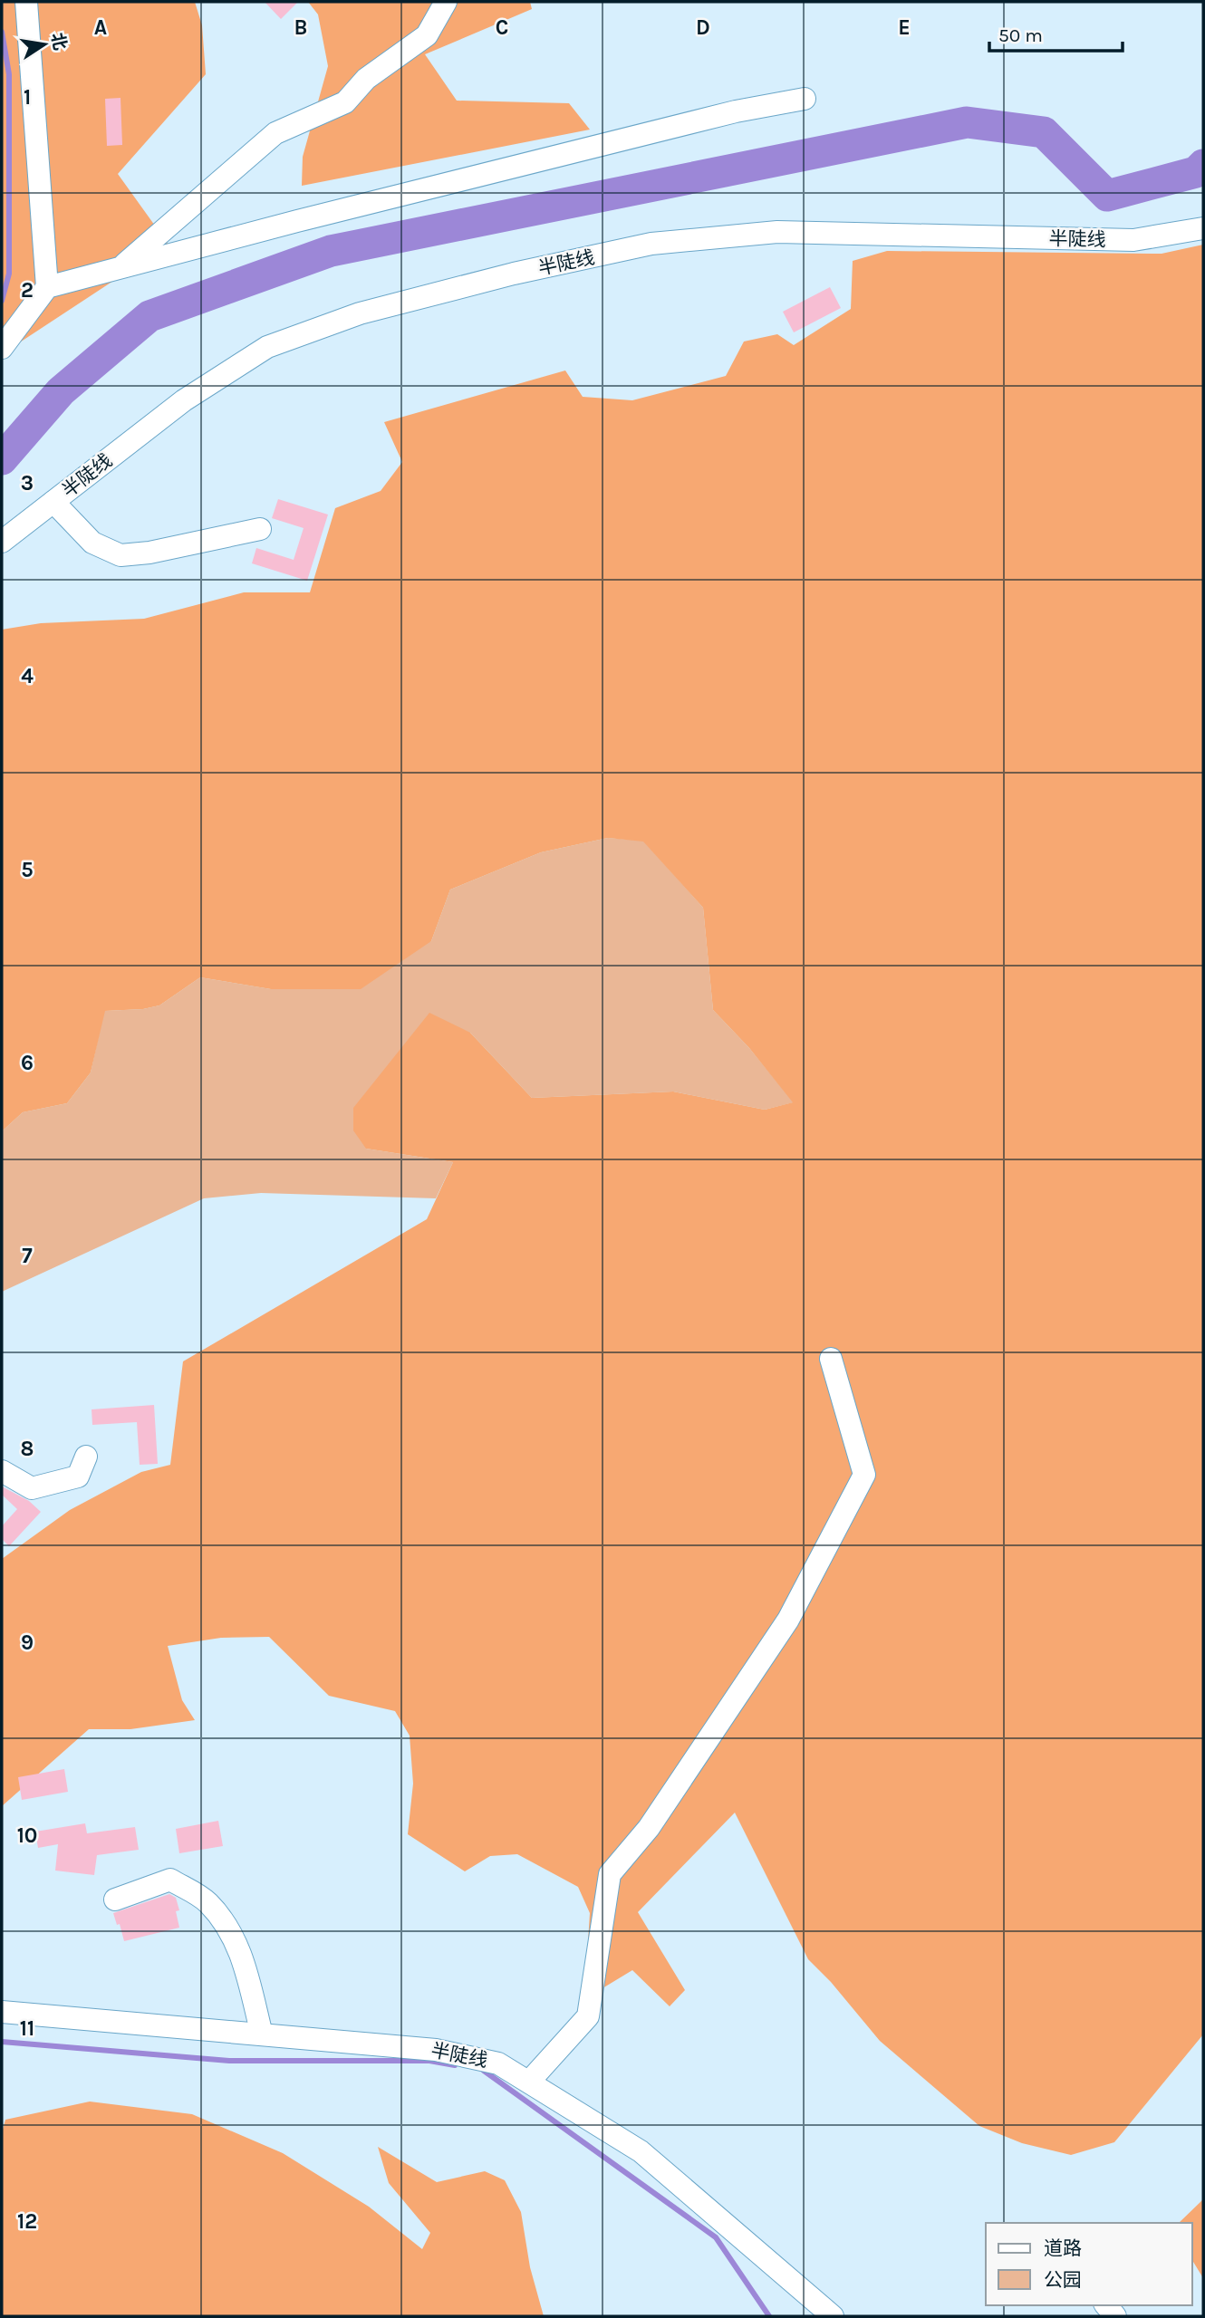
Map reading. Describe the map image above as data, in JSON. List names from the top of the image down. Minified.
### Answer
{"streets":{"street":["半陡线"]},"legend":["道路","公园"],"scale_bar":"50 m","north":"right","grid":{"columns":["A","B","C","D","E"],"rows":["1","2","3","4","5","6","7","8","9","10","11","12"]}}
